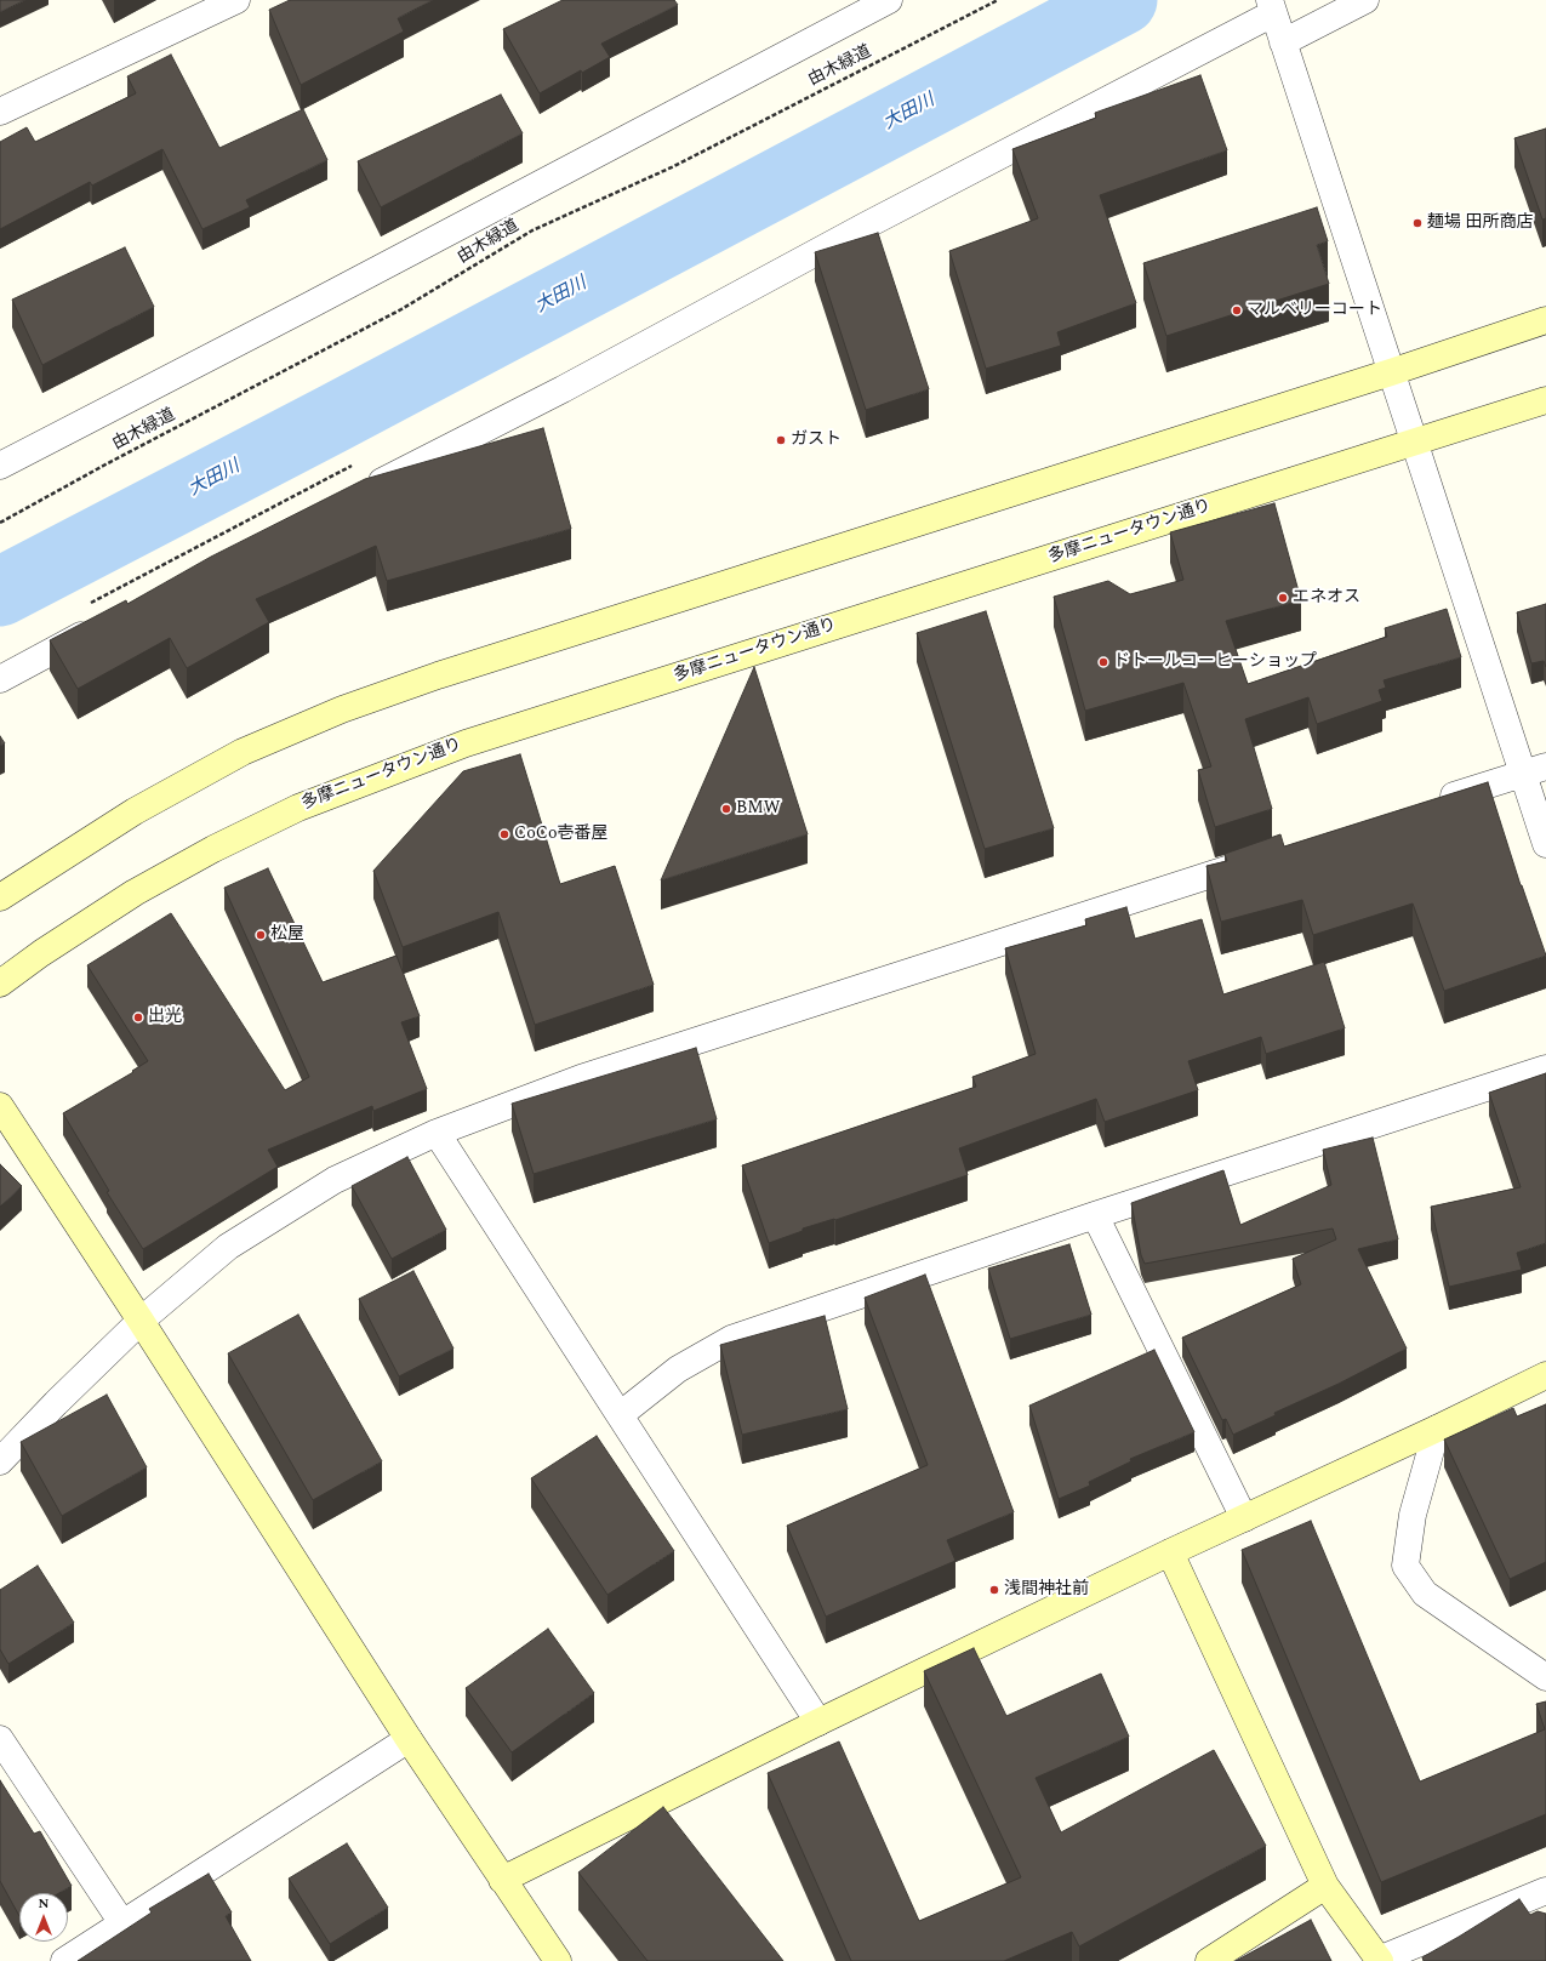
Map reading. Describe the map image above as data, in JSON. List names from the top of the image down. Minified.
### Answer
{"streets":{"main road":["多摩ニュータウン通り"],"path":["由木緑道"]},"water":["大田川"],"places":["麺場 田所商店","マルベリーコート","ガスト","エネオス","ドトールコーヒーショップ","BMW","CoCo壱番屋","松屋","出光","浅間神社前"],"north":"top"}
